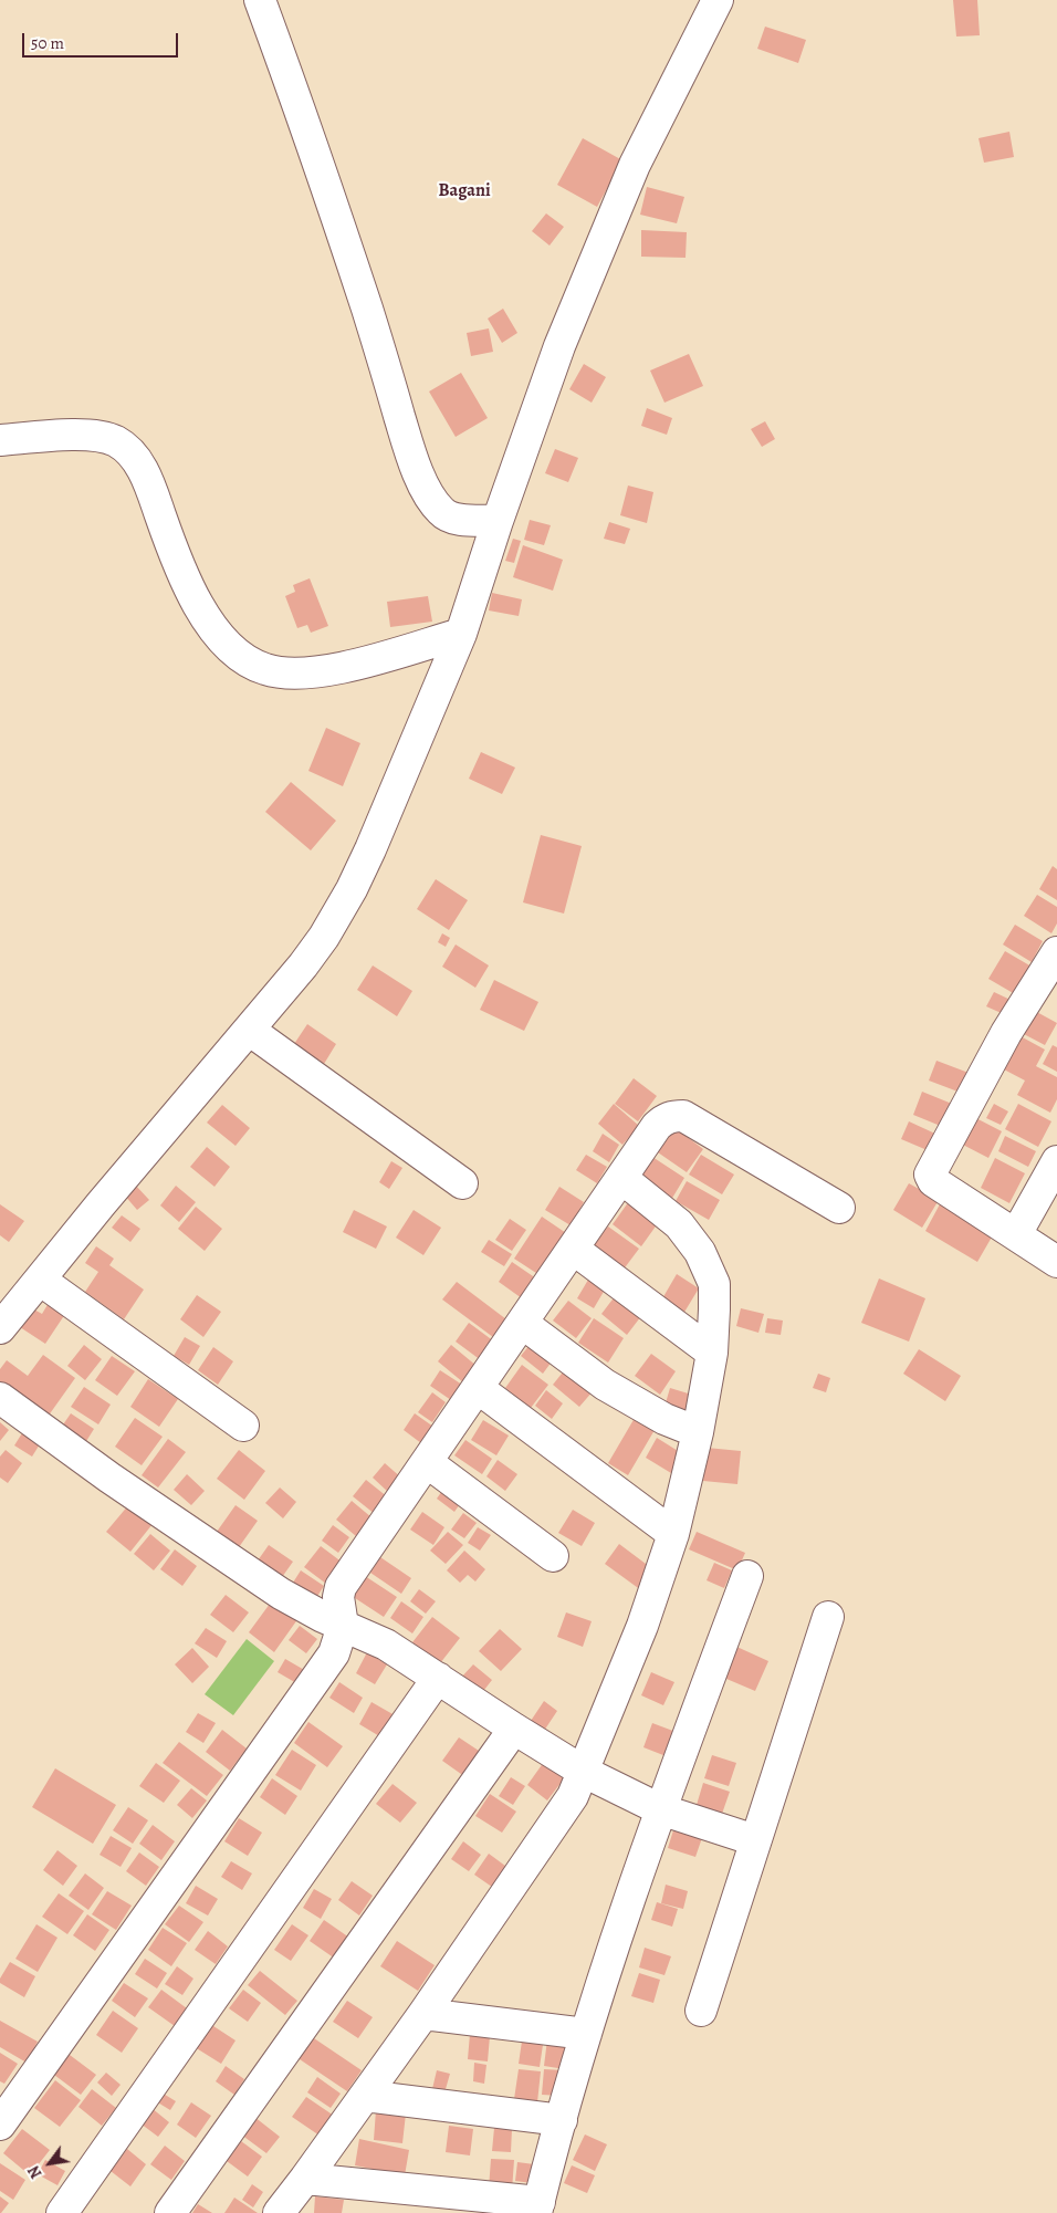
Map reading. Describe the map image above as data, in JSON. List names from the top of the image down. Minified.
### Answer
{"districts":["Bagani"],"scale_bar":"50 m","north":"bottom left"}
